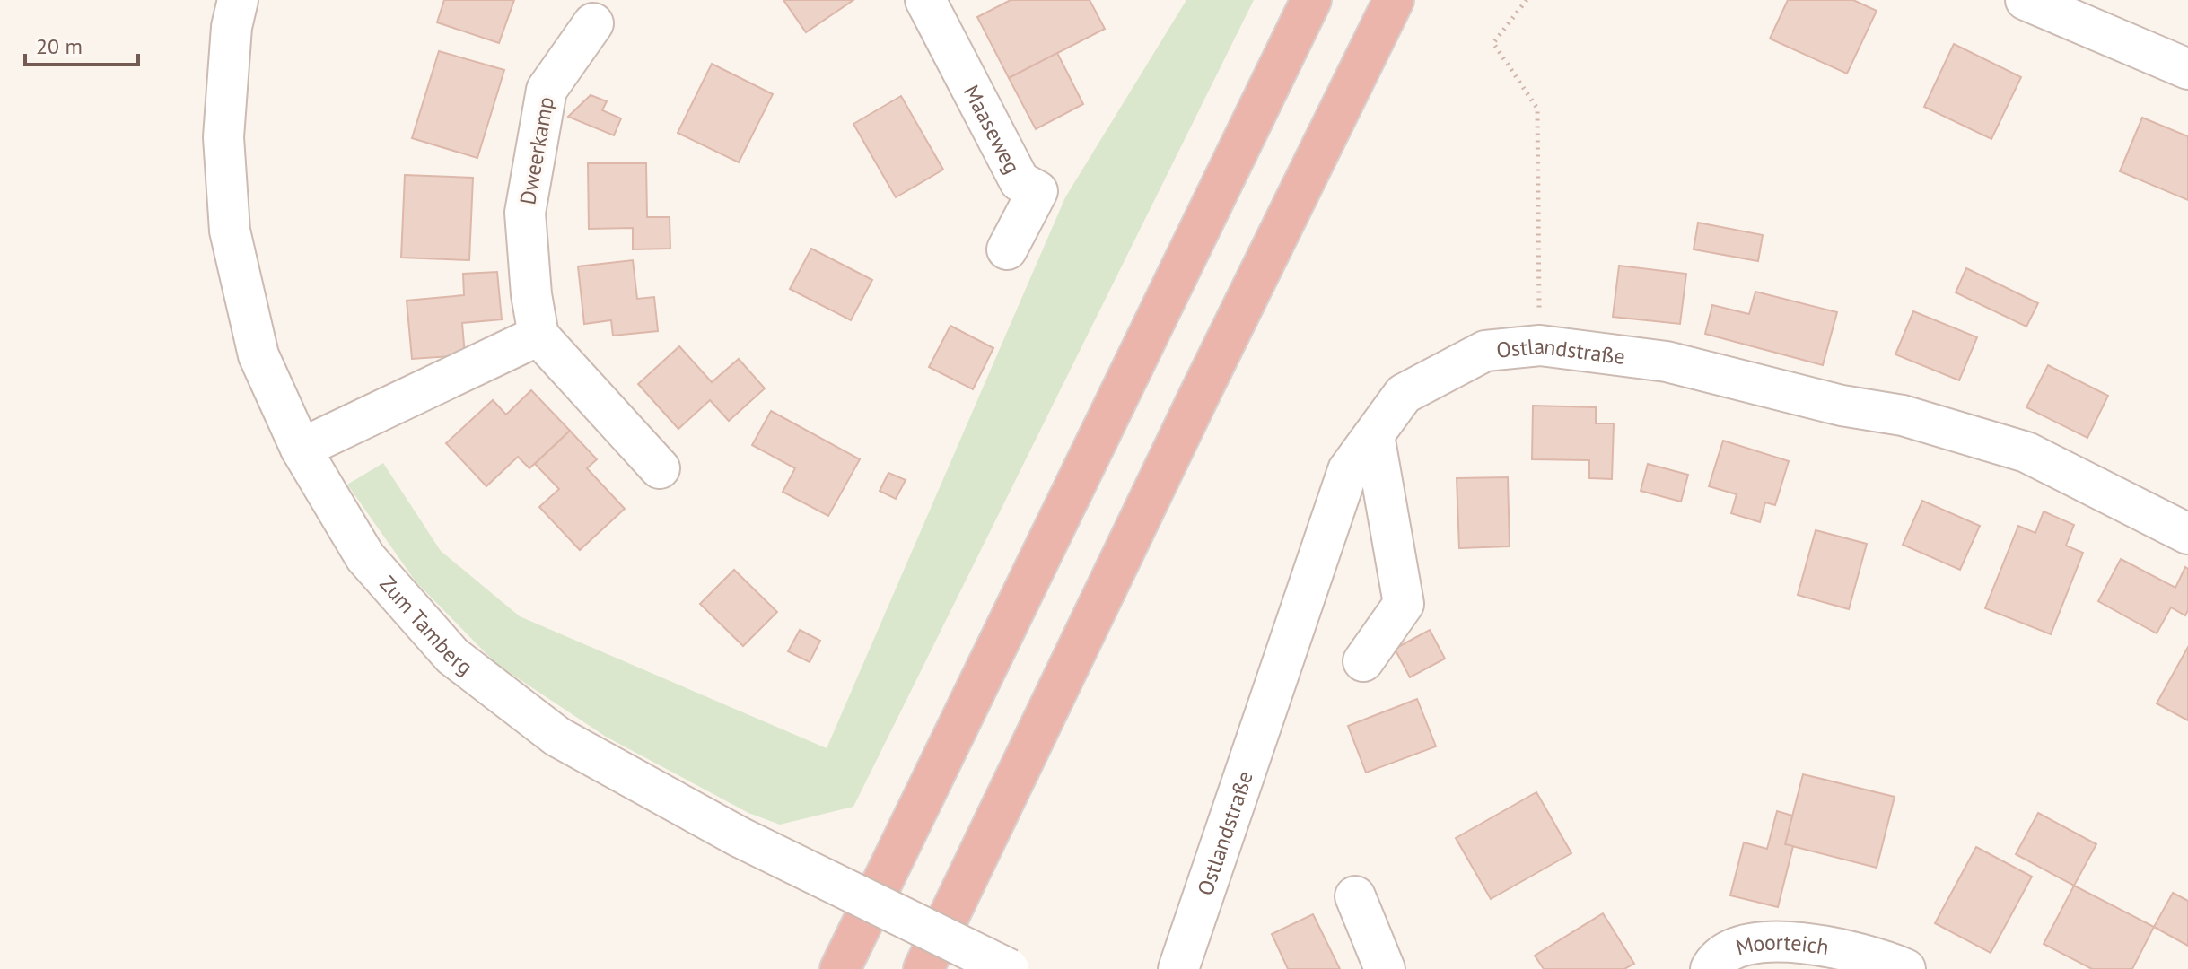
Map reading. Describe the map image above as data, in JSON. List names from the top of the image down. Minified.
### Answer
{"streets":{"street":["Maaseweg","Dweerkamp","Ostlandstraße","Zum Tamberg","Moorteich"]},"scale_bar":"20 m"}
